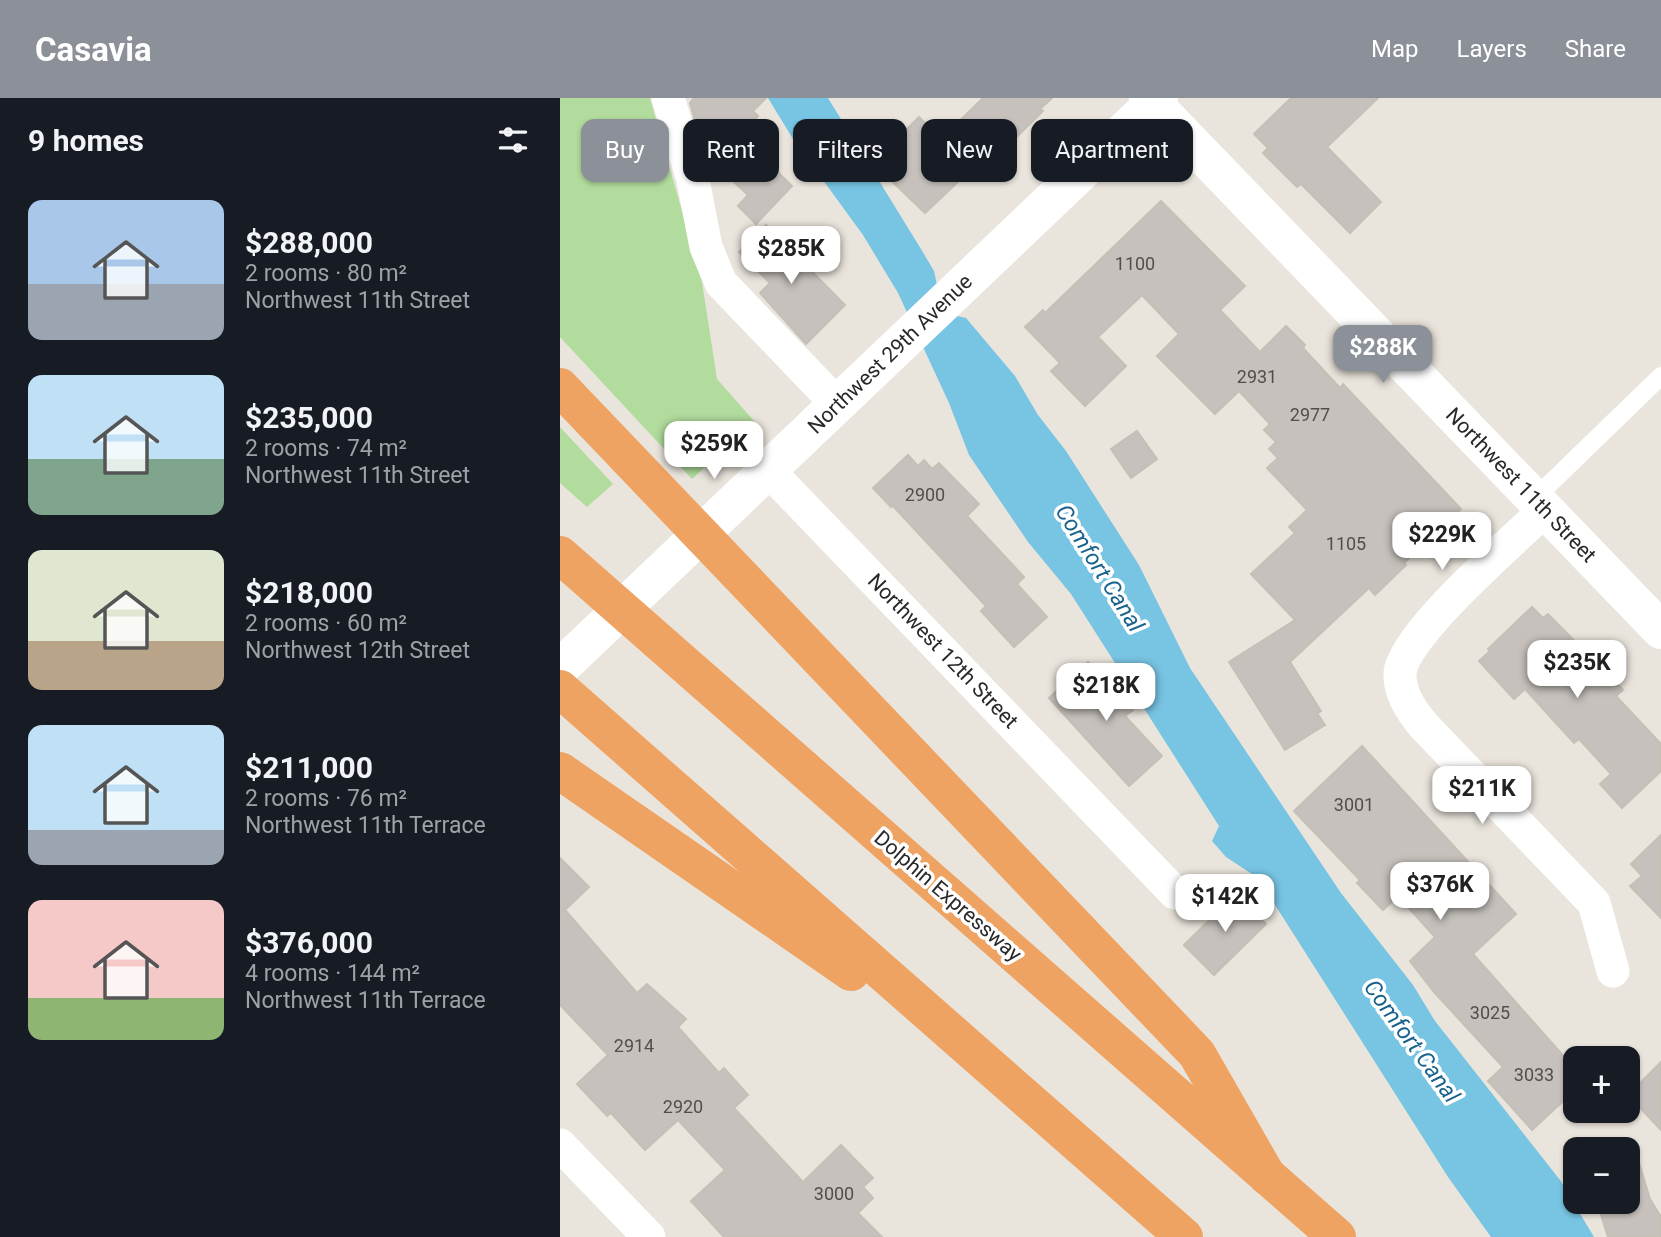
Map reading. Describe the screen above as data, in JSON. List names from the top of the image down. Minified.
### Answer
{"streets":{"highway":["Dolphin Expressway"],"street":["Northwest 29th Avenue","Northwest 11th Street","Northwest 12th Street"]},"crossings":[["Northwest 29th Avenue","Northwest 11th Street"],["Northwest 29th Avenue","Northwest 12th Street"]],"water":["Comfort Canal"],"house_numbers":["1100","2931","2977","2900","1105","3001","3025","2914","3033","2920","3000"],"page":{"header":"Casavia","nav":["Map","Layers","Share"],"heading":"9 homes","chip":["Buy","Rent","Filters","New","Apartment"],"list":[{"name":"$288,000","note":"2 rooms · 80 m² · Northwest 11th Street"},{"name":"$235,000","note":"2 rooms · 74 m² · Northwest 11th Street"},{"name":"$218,000","note":"2 rooms · 60 m² · Northwest 12th Street"},{"name":"$211,000","note":"2 rooms · 76 m² · Northwest 11th Terrace"},{"name":"$376,000","note":"4 rooms · 144 m² · Northwest 11th Terrace"}],"price":["$285K","$288K","$259K","$229K","$235K","$218K","$211K","$376K","$142K"],"map_buttons":["+","−"]}}
